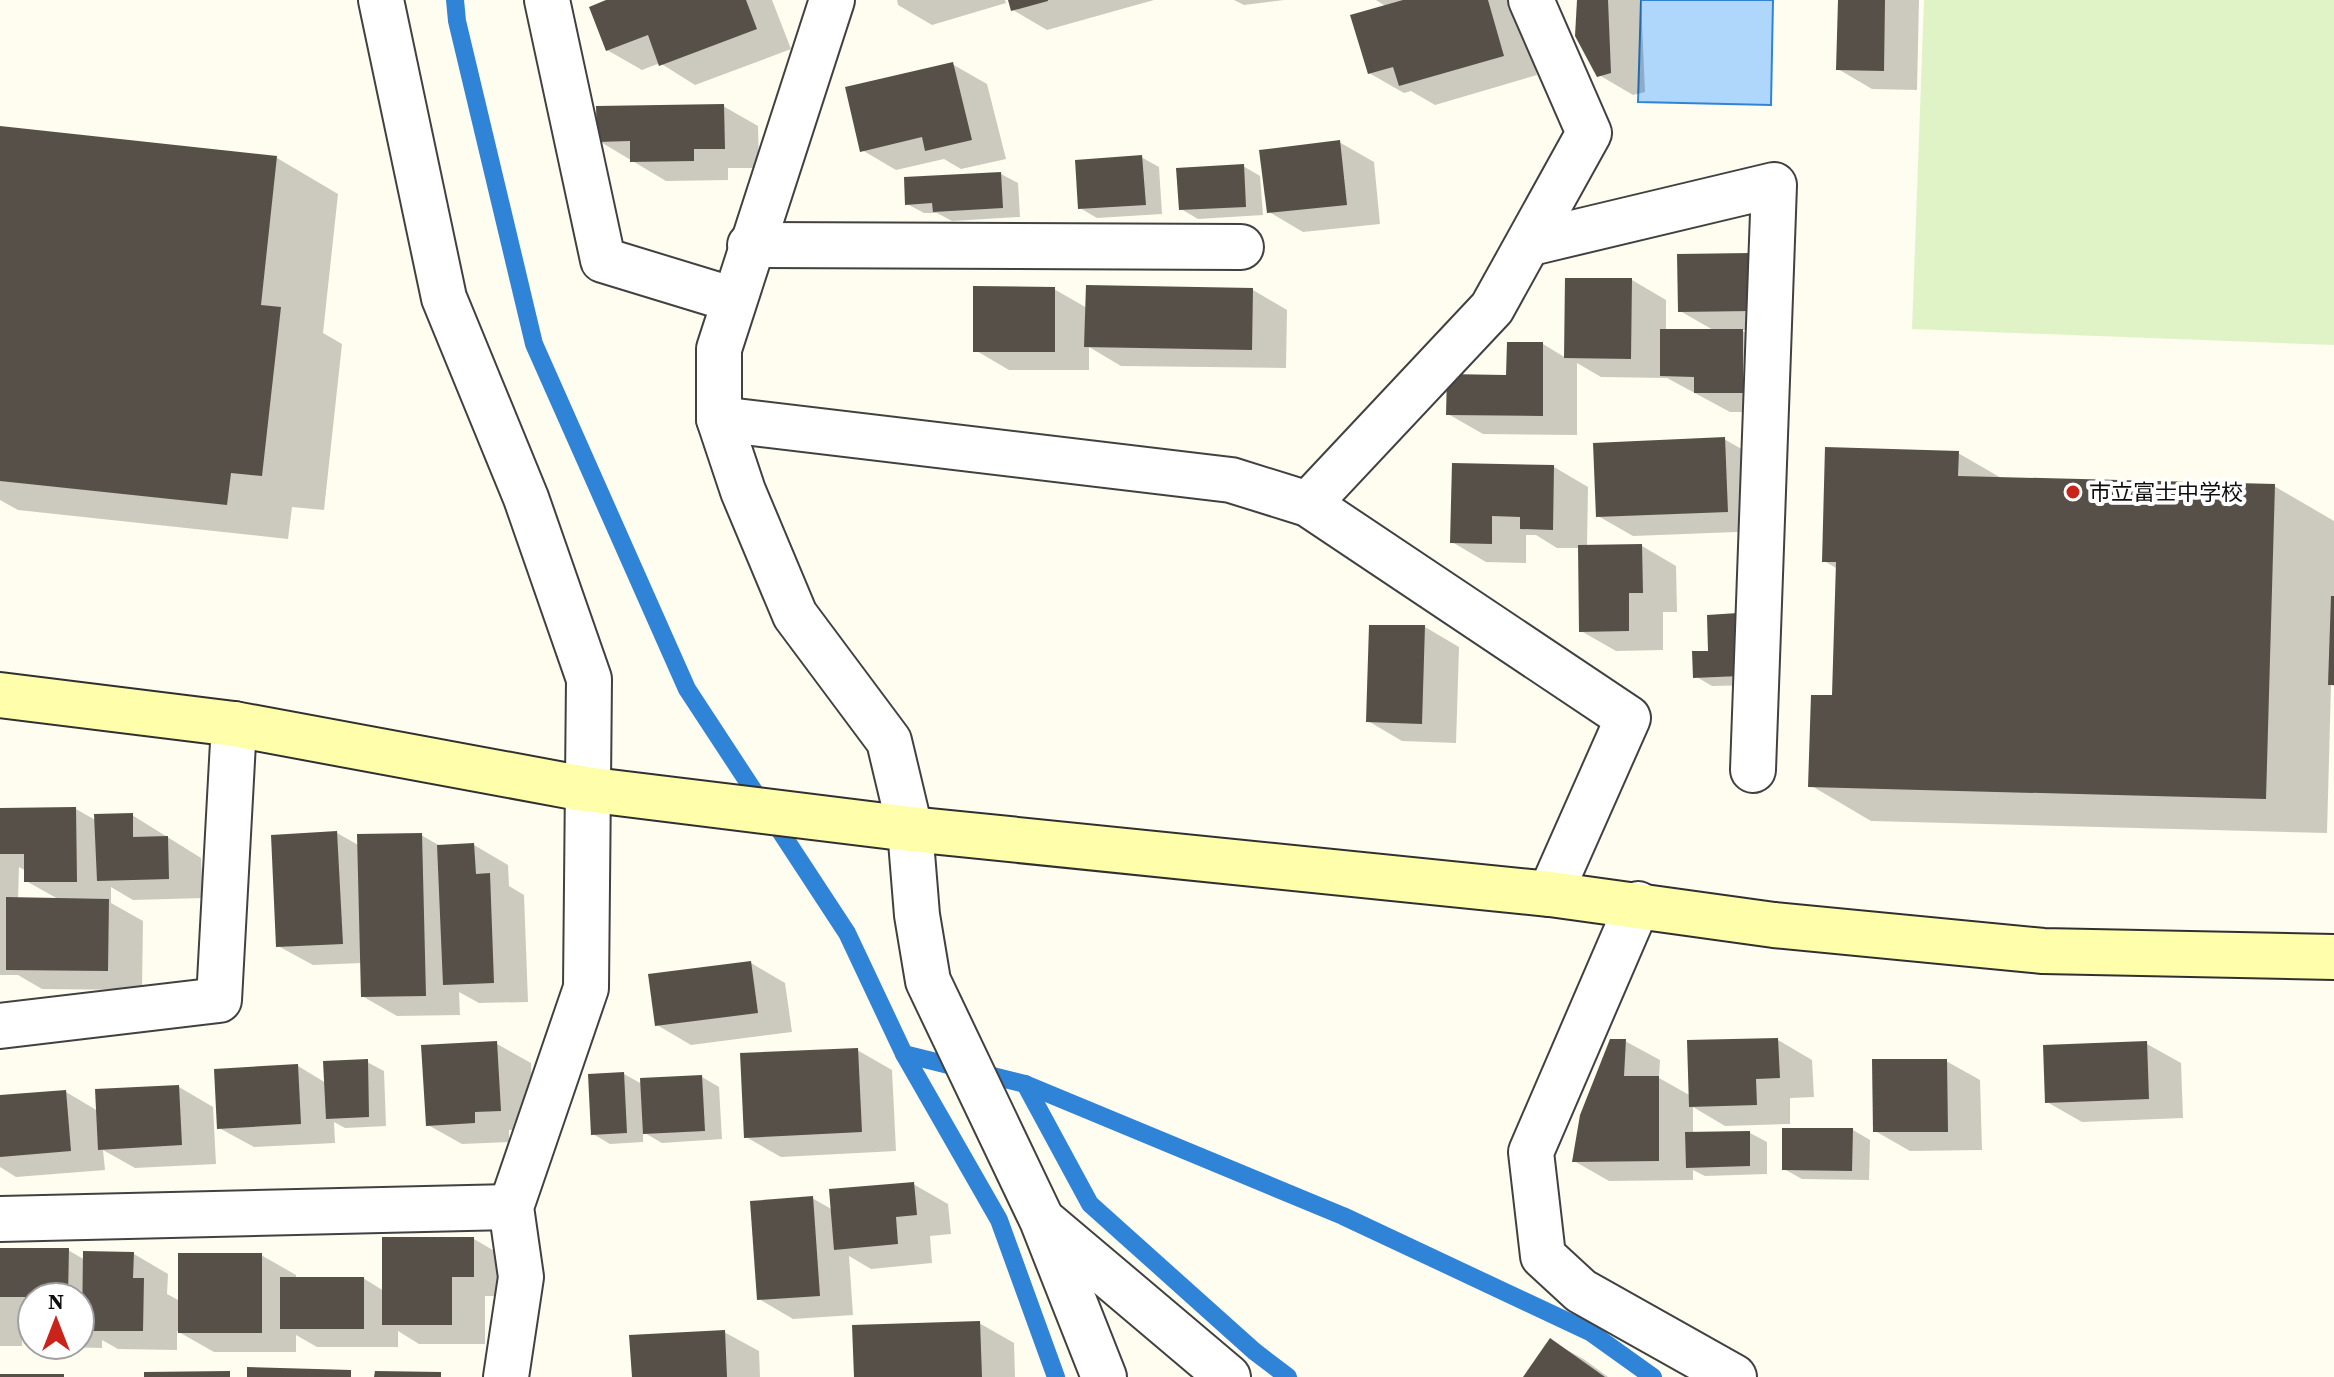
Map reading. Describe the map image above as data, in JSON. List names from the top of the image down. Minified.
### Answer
{"places":["市立富士中学校"],"north":"top"}
